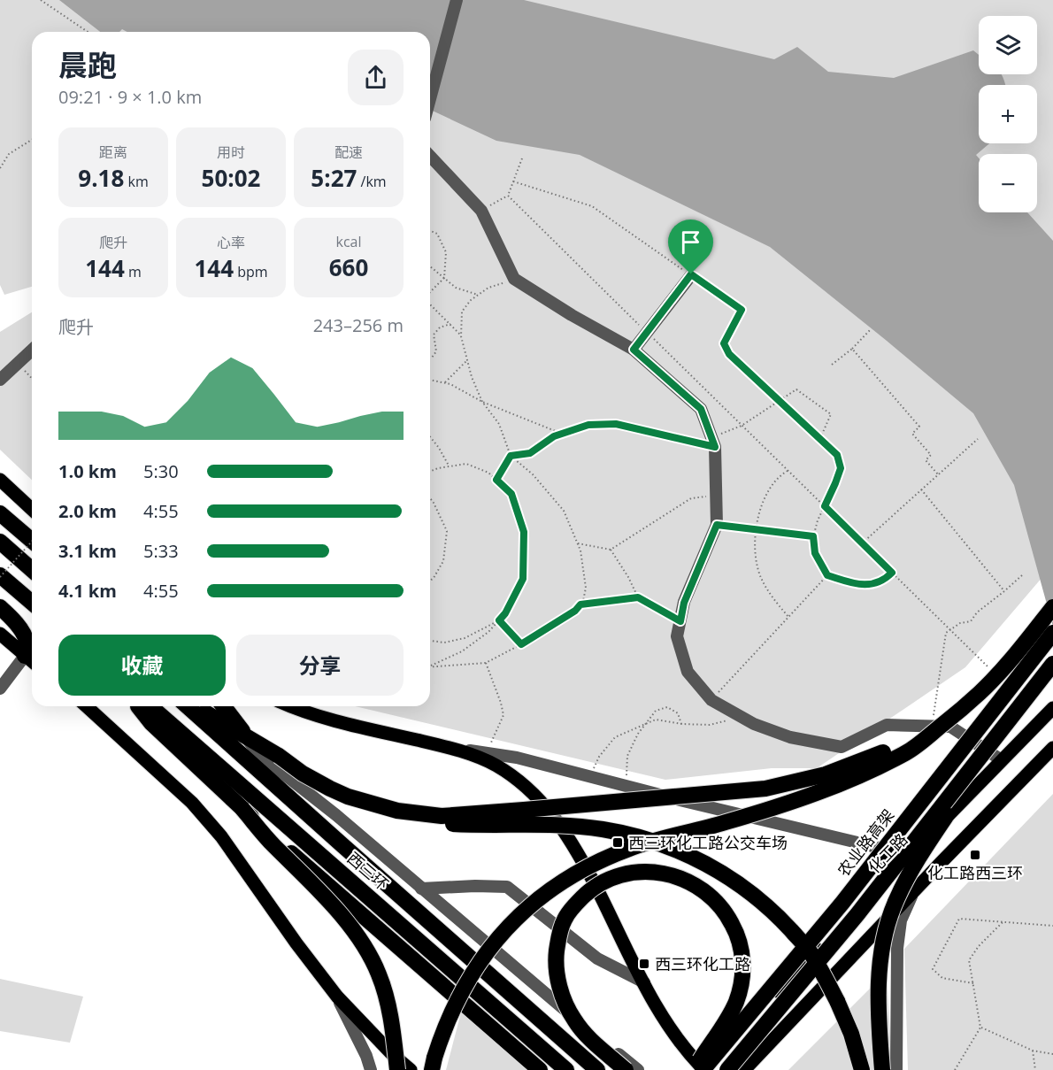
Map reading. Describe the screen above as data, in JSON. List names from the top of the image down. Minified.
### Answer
{"streets":{"highway":["农业路高架","西三环"],"main road":["化工路"]},"crossings":[["农业路高架","化工路"]],"places":{"transit":["西三环化工路公交车场","化工路西三环","西三环化工路"]},"page":{"map_buttons":["+","−"],"heading":["晨跑","09:21 · 9 × 1.0 km"],"stats":[["距离","9.18 km"],["用时","50:02"],["配速","5:27 /km"],["爬升","144 m"],["心率","144 bpm"],["kcal","660"]],"chart":["爬升","243–256 m"],"list":[{"name":"1.0 km","note":"5:30"},{"name":"2.0 km","note":"4:55"},{"name":"3.1 km","note":"5:33"},{"name":"4.1 km","note":"4:55"}],"buttons":["收藏","分享"]}}
